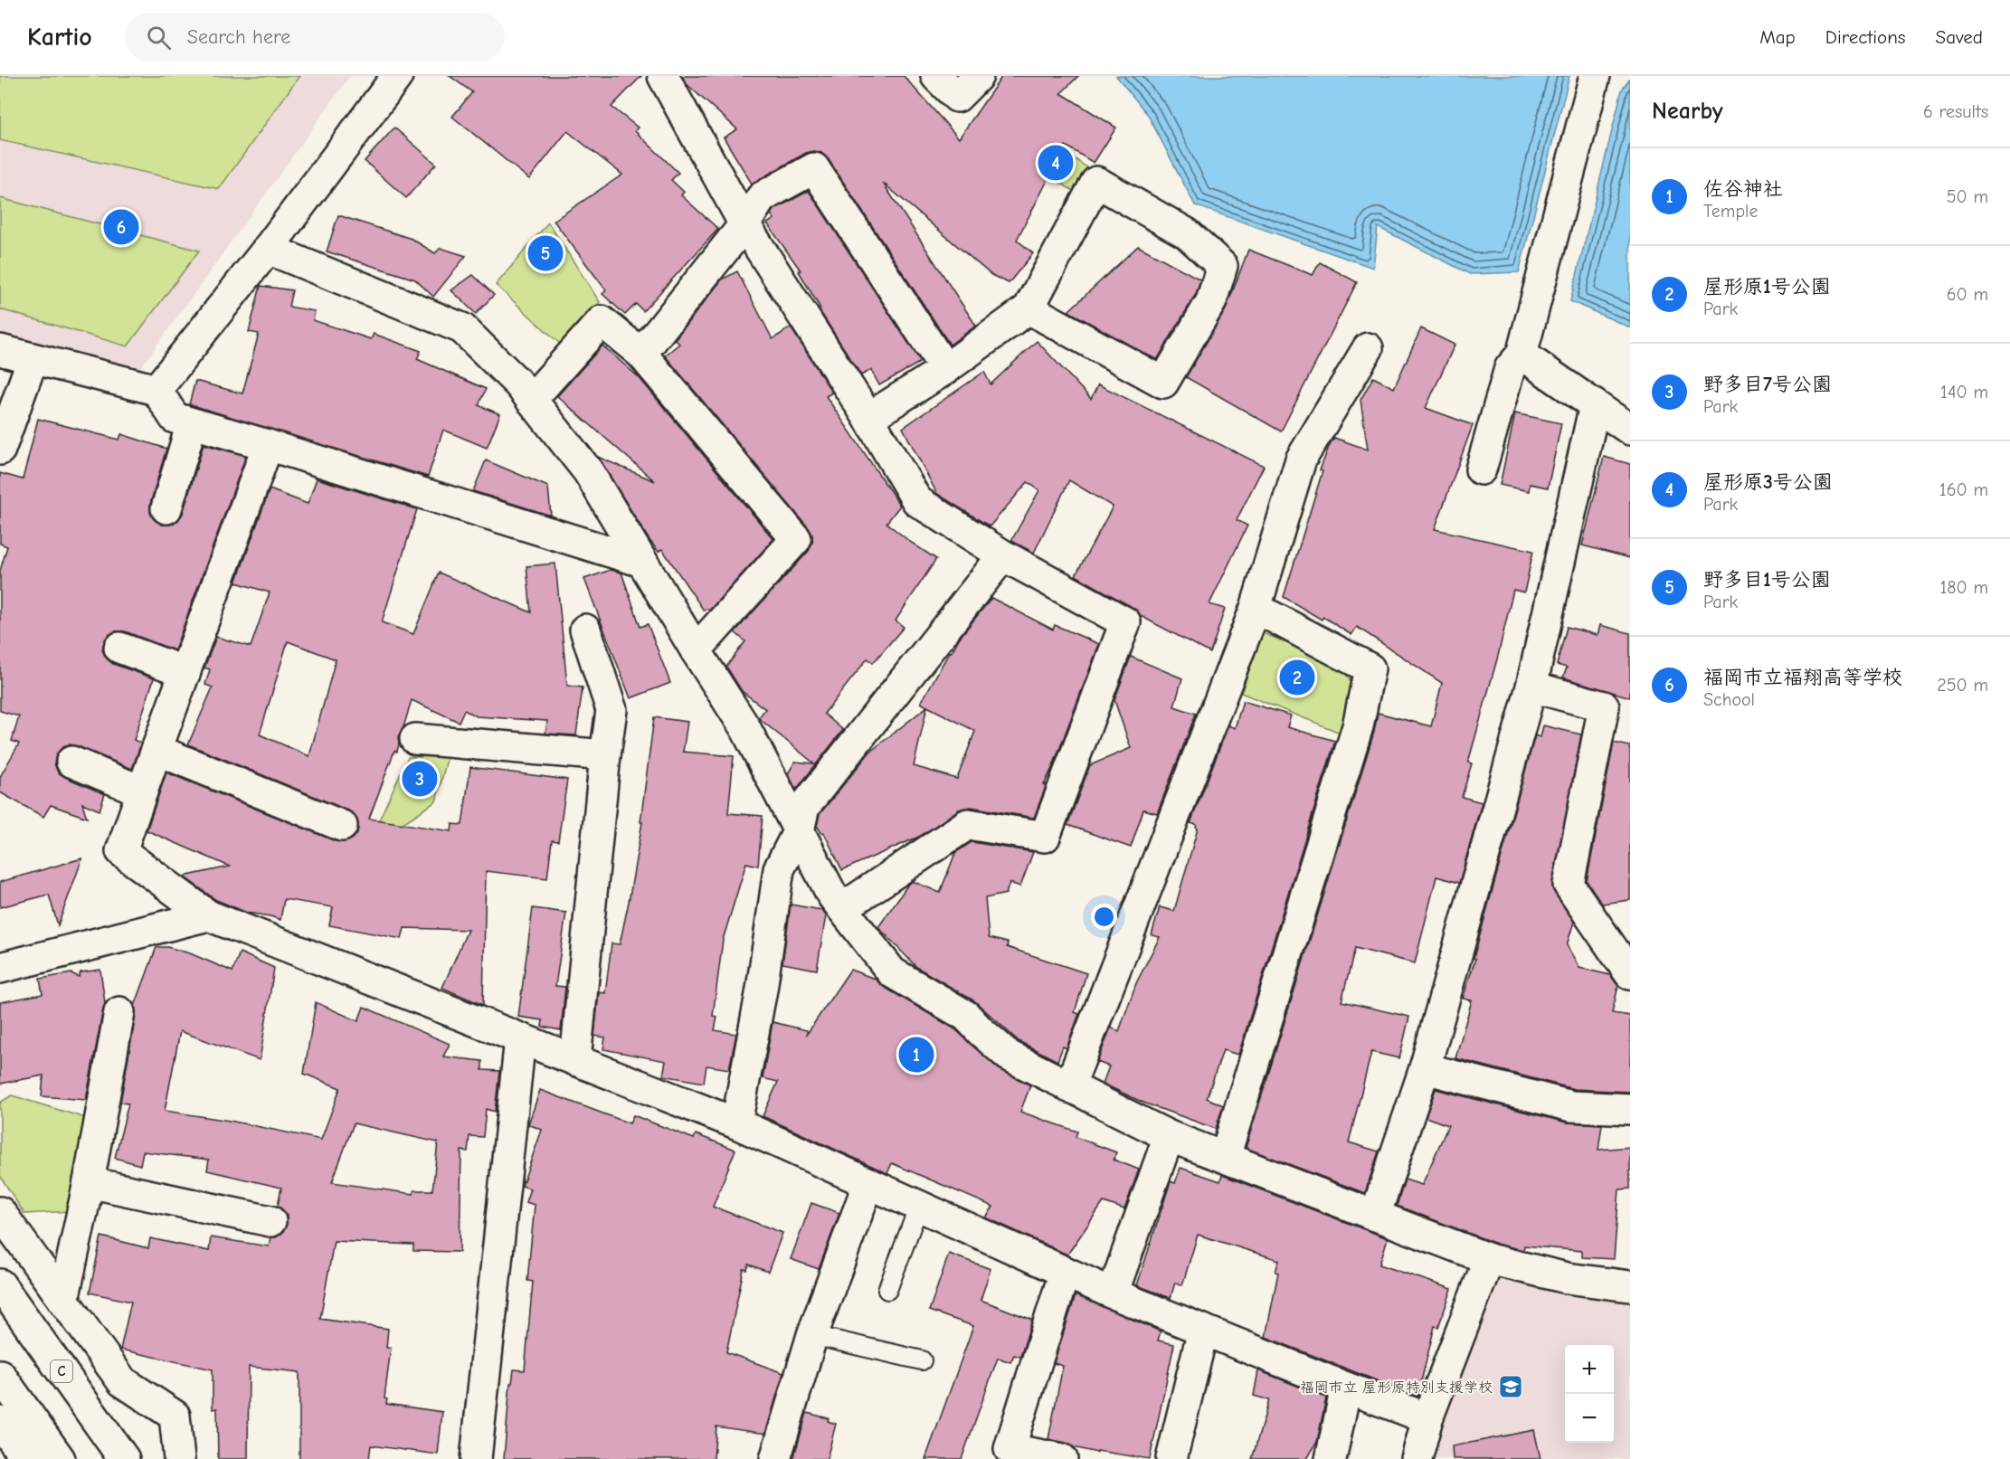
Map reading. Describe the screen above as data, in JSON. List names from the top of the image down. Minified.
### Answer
{"streets":{"main road":["C"]},"places":{"school or university":["福岡市立 屋形原特別支援学校"]},"page":{"header":"Kartio","search":"Search here","nav":["Map","Directions","Saved"],"heading":["Nearby","6 results"],"pins":["4","6","5","2","3","1"],"list":[{"mark":"1","name":"佐谷神社","note":"Temple","value":"50 m"},{"mark":"2","name":"屋形原1号公園","note":"Park","value":"60 m"},{"mark":"3","name":"野多目7号公園","note":"Park","value":"140 m"},{"mark":"4","name":"屋形原3号公園","note":"Park","value":"160 m"},{"mark":"5","name":"野多目1号公園","note":"Park","value":"180 m"},{"mark":"6","name":"福岡市立福翔高等学校","note":"School","value":"250 m"}],"map_buttons":["+","−"]}}
